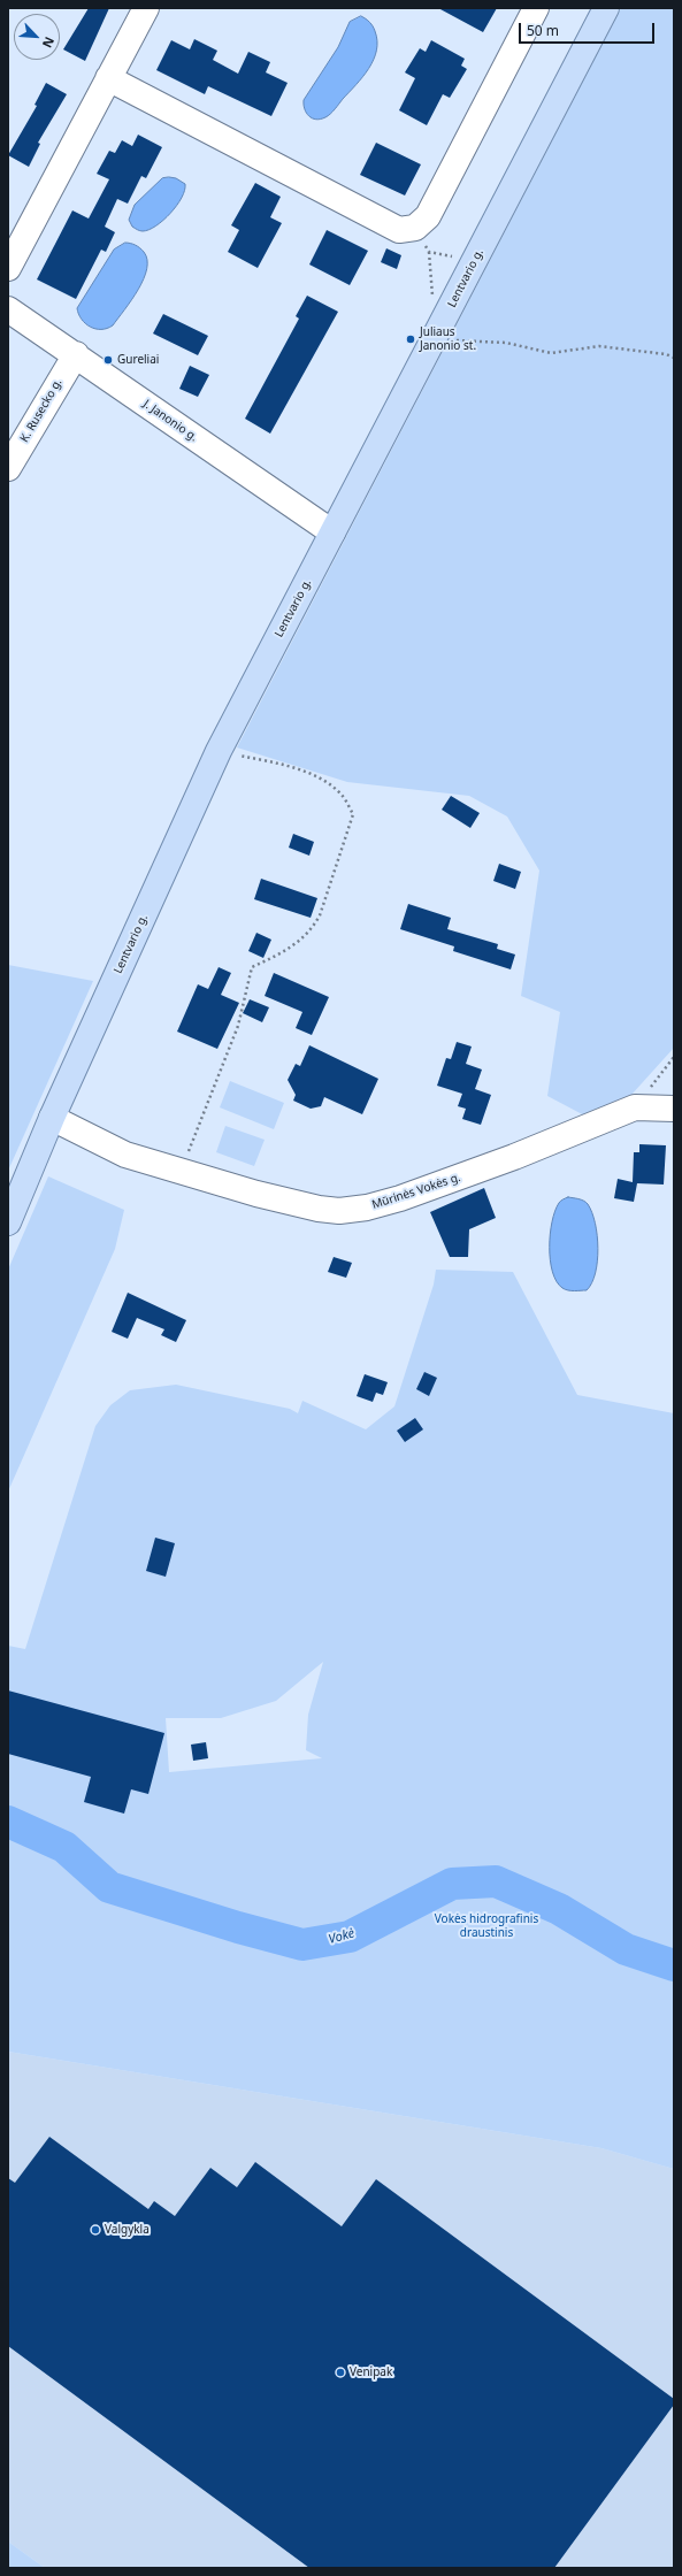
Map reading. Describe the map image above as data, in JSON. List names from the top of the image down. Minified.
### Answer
{"streets":{"main road":["Lentvario g."],"street":["K. Rusecko g.","J. Janonio g.","Mūrinės Vokės g."]},"crossings":[["Lentvario g.","J. Janonio g."],["Lentvario g.","Mūrinės Vokės g."],["K. Rusecko g.","J. Janonio g."]],"water":["Vokė"],"parks":["Vokės hidrografinis draustinis"],"places":["Juliaus Janonio st.","Gureliai","Valgykla","Venipak"],"scale_bar":"50 m","north":"bottom right"}
